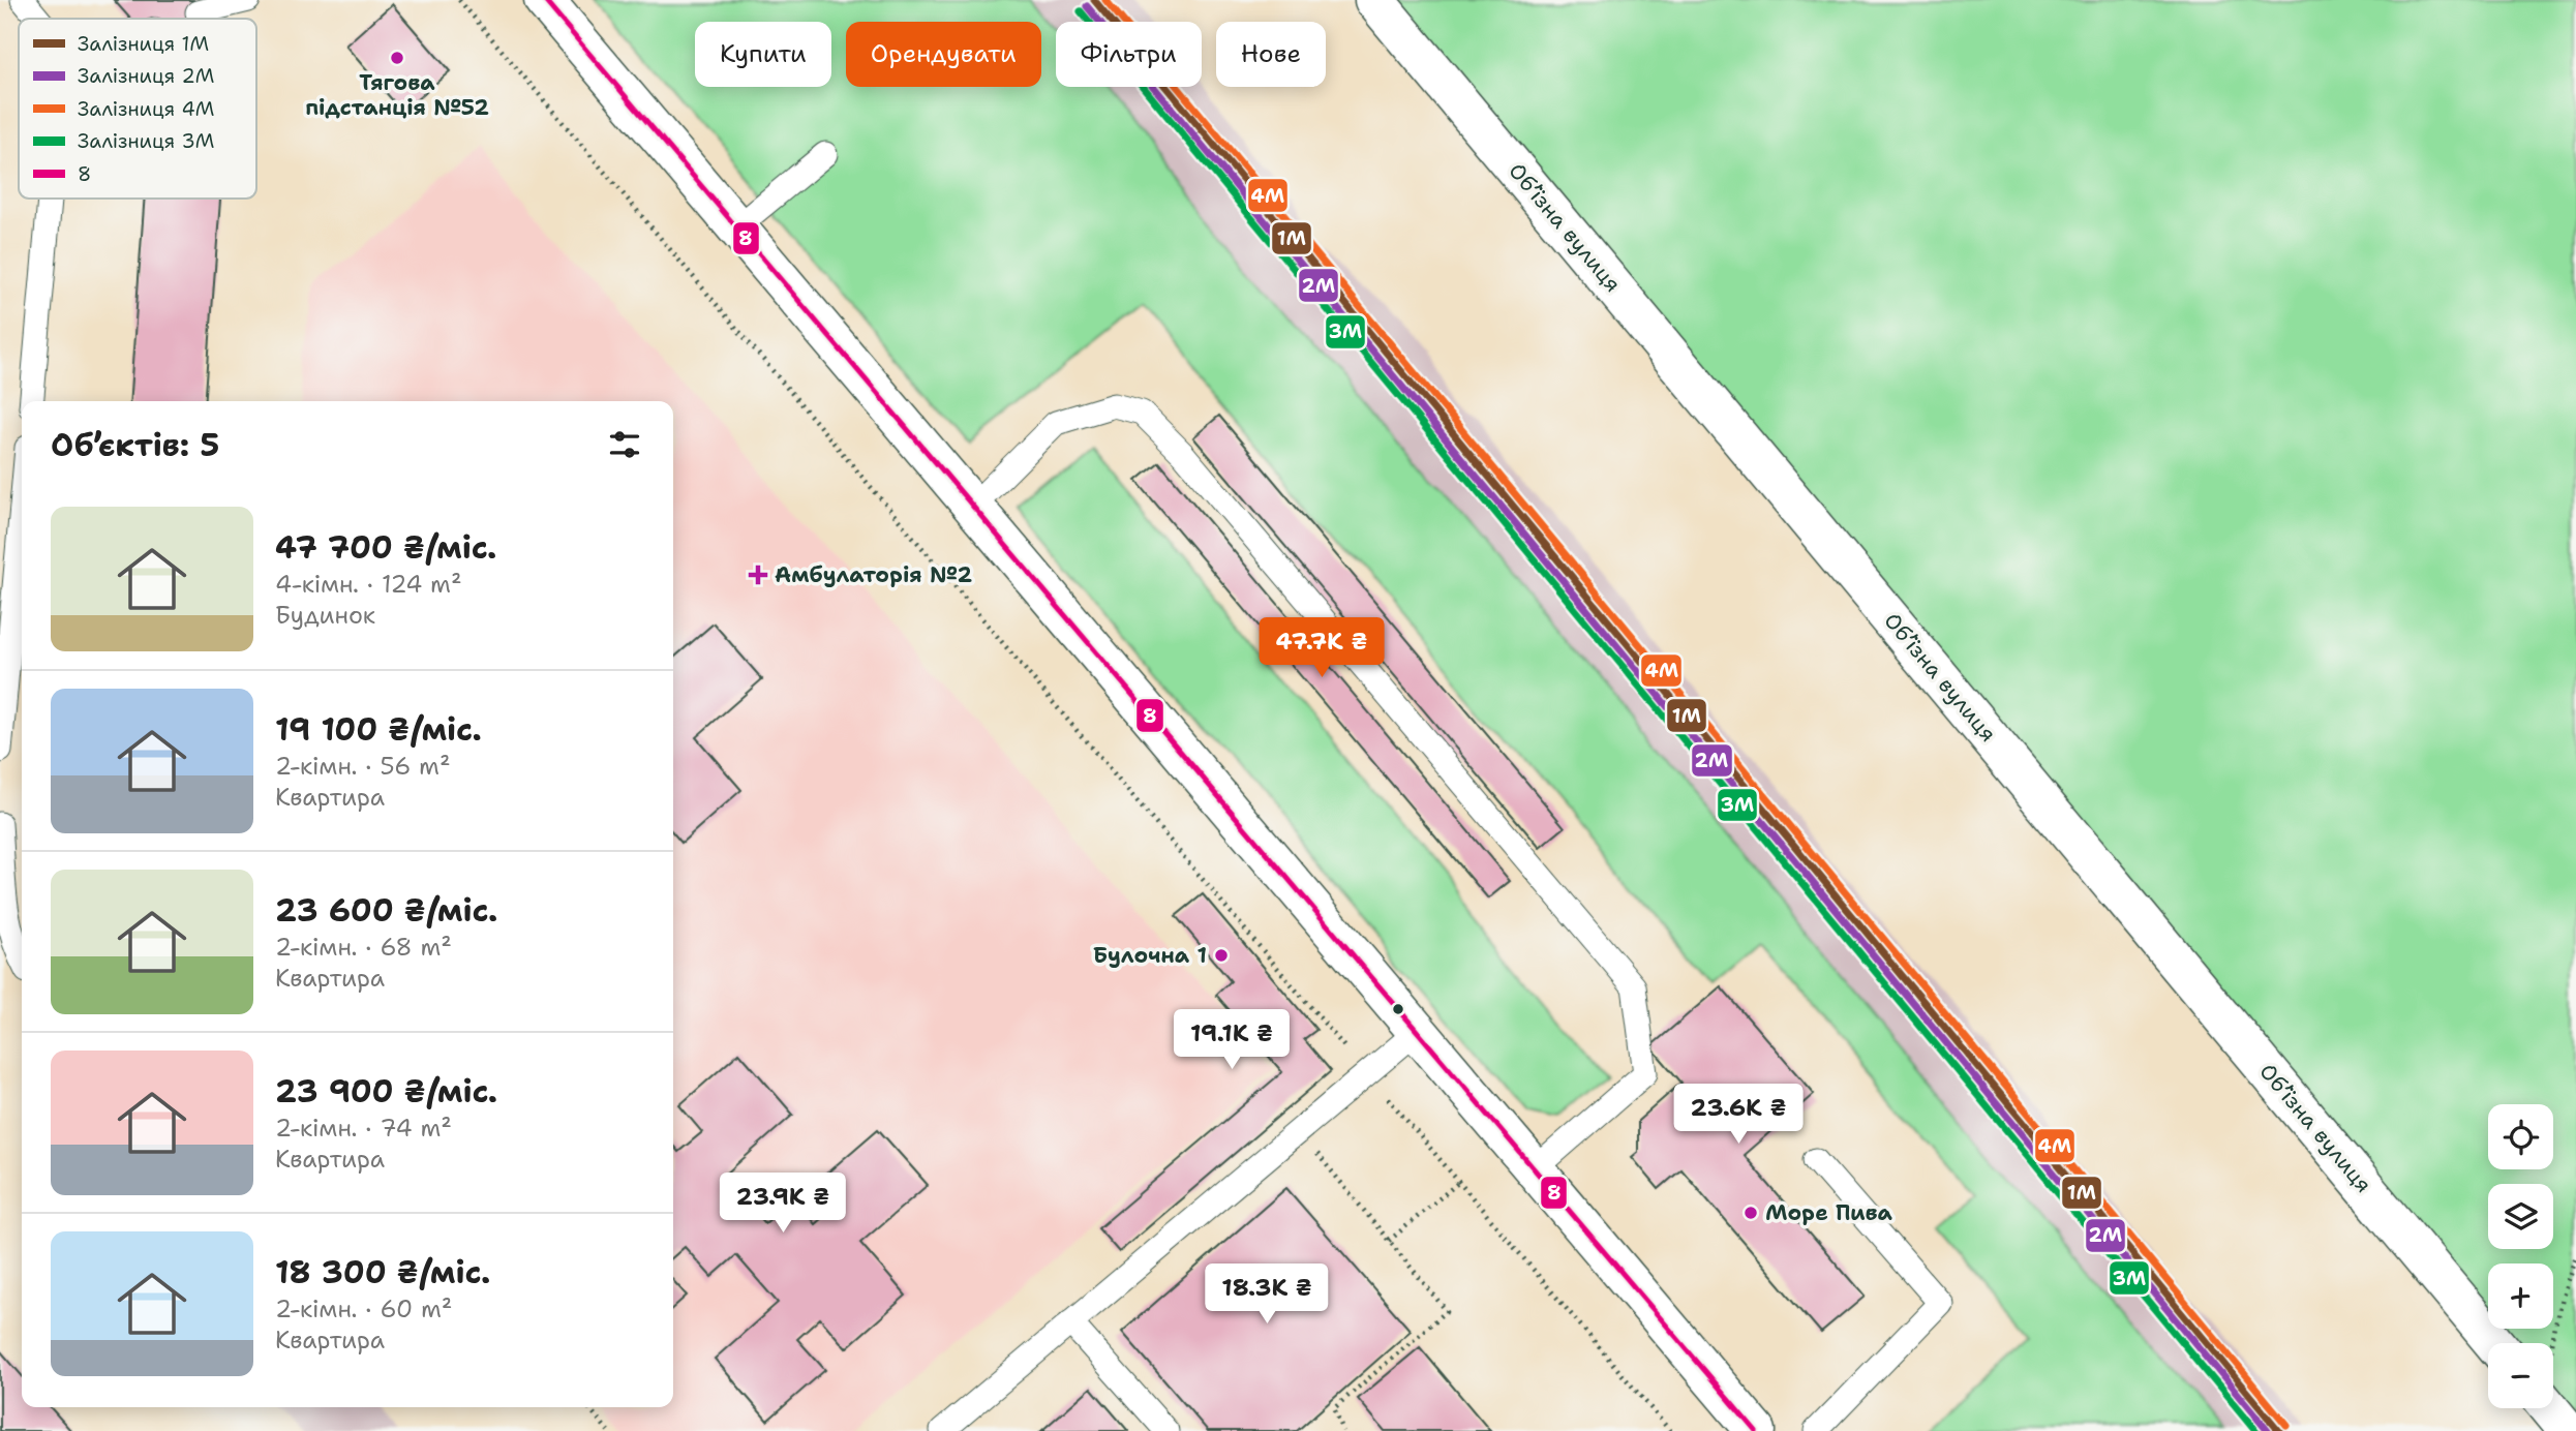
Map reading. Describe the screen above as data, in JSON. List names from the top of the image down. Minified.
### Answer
{"streets":{"street":["Обʼїзна вулиця"]},"places":{"other":["Тягова підстанція №52","Булочна 1","Море Пива"],"health":["Амбулаторія №2"]},"lines":["rail line 1М","rail line 4М","transit line 8","rail line 2М","rail line 3М"],"legend":["Залізниця 1М","Залізниця 2М","Залізниця 4М","Залізниця 3М","8"],"page":{"chip":["Купити","Орендувати","Фільтри","Нове"],"heading":"Об’єктів: 5","list":[{"name":"47 700 ₴/міс.","note":"4-кімн. · 124 m² · Будинок"},{"name":"19 100 ₴/міс.","note":"2-кімн. · 56 m² · Квартира"},{"name":"23 600 ₴/міс.","note":"2-кімн. · 68 m² · Квартира"},{"name":"23 900 ₴/міс.","note":"2-кімн. · 74 m² · Квартира"},{"name":"18 300 ₴/міс.","note":"2-кімн. · 60 m² · Квартира"}],"price":["47.7K ₴","19.1K ₴","23.6K ₴","23.9K ₴","18.3K ₴"],"map_buttons":["+","−"]}}
